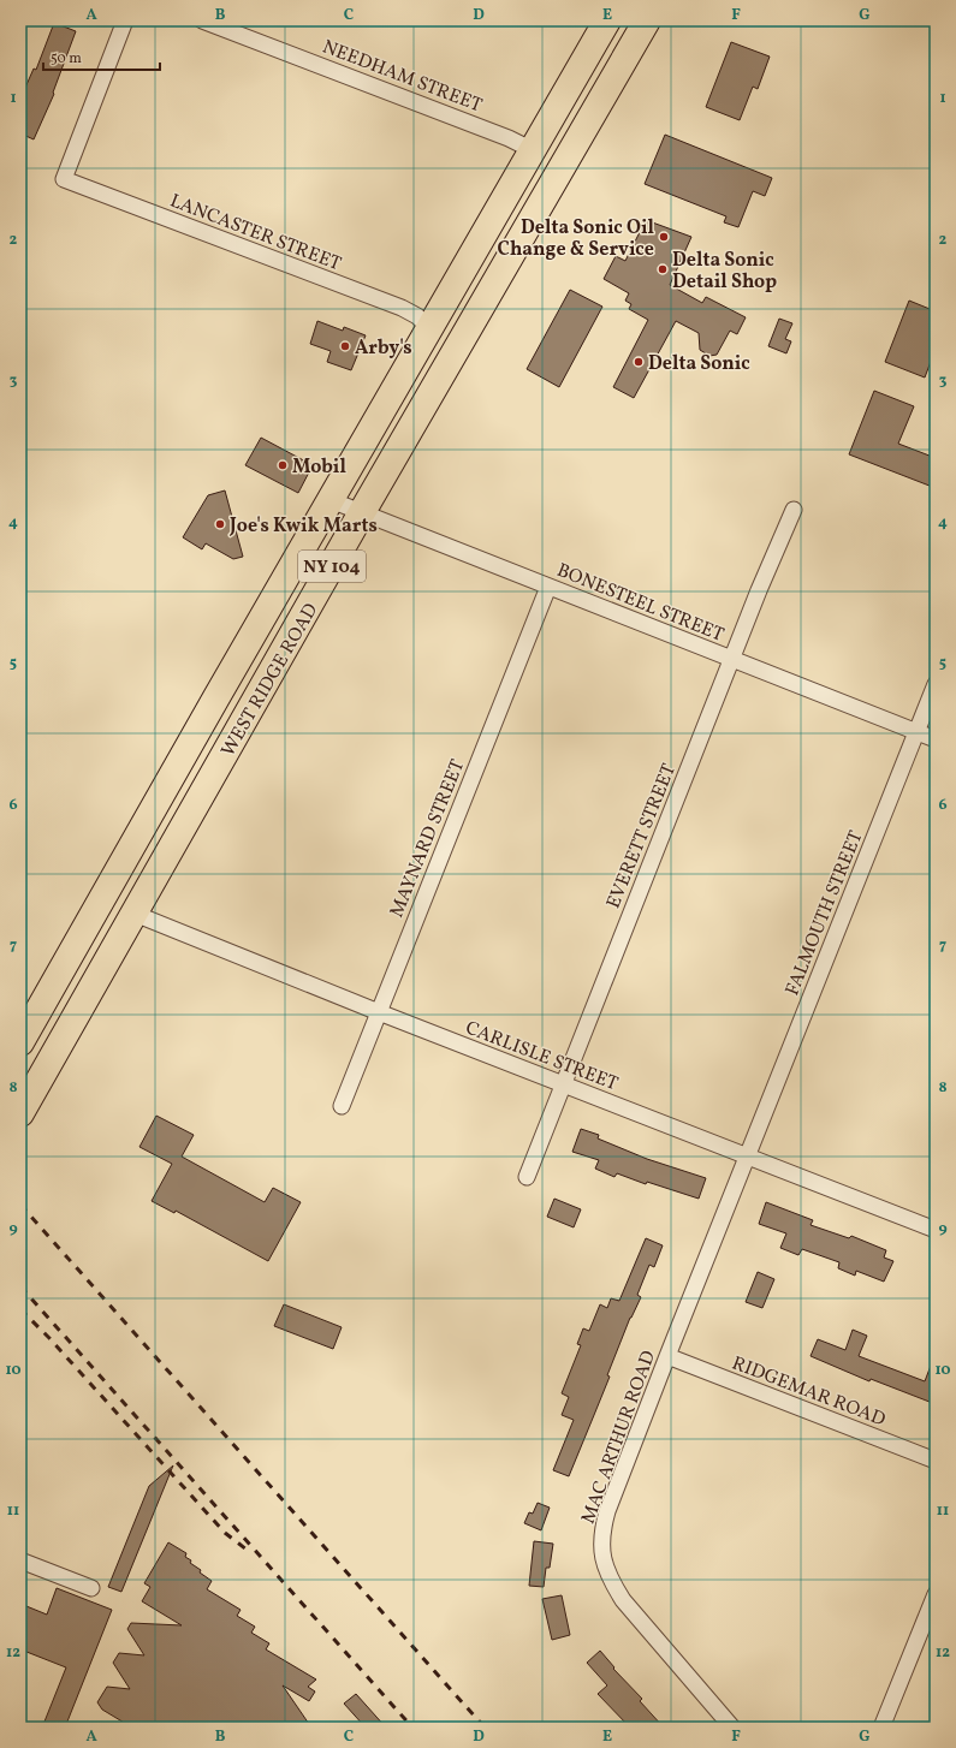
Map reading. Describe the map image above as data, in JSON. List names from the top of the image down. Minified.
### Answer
{"streets":{"highway":["NY 104","WEST RIDGE ROAD"],"street":["NEEDHAM STREET","LANCASTER STREET","BONESTEEL STREET","EVERETT STREET","MAYNARD STREET","FALMOUTH STREET","CARLISLE STREET","RIDGEMAR ROAD","MAC ARTHUR ROAD"]},"crossings":[["NEEDHAM STREET","WEST RIDGE ROAD"],["LANCASTER STREET","WEST RIDGE ROAD"],["BONESTEEL STREET","WEST RIDGE ROAD"],["BONESTEEL STREET","EVERETT STREET"],["BONESTEEL STREET","MAYNARD STREET"],["BONESTEEL STREET","FALMOUTH STREET"],["WEST RIDGE ROAD","CARLISLE STREET"],["EVERETT STREET","CARLISLE STREET"],["MAYNARD STREET","CARLISLE STREET"],["FALMOUTH STREET","CARLISLE STREET"],["FALMOUTH STREET","MAC ARTHUR ROAD"],["CARLISLE STREET","MAC ARTHUR ROAD"],["RIDGEMAR ROAD","MAC ARTHUR ROAD"]],"places":["Delta Sonic Oil Change & Service","Delta Sonic Detail Shop","Arby's","Delta Sonic","Mobil","Joe's Kwik Marts"],"scale_bar":"50 m","grid":{"columns":["A","B","C","D","E","F","G"],"rows":["1","2","3","4","5","6","7","8","9","10","11","12"]}}
